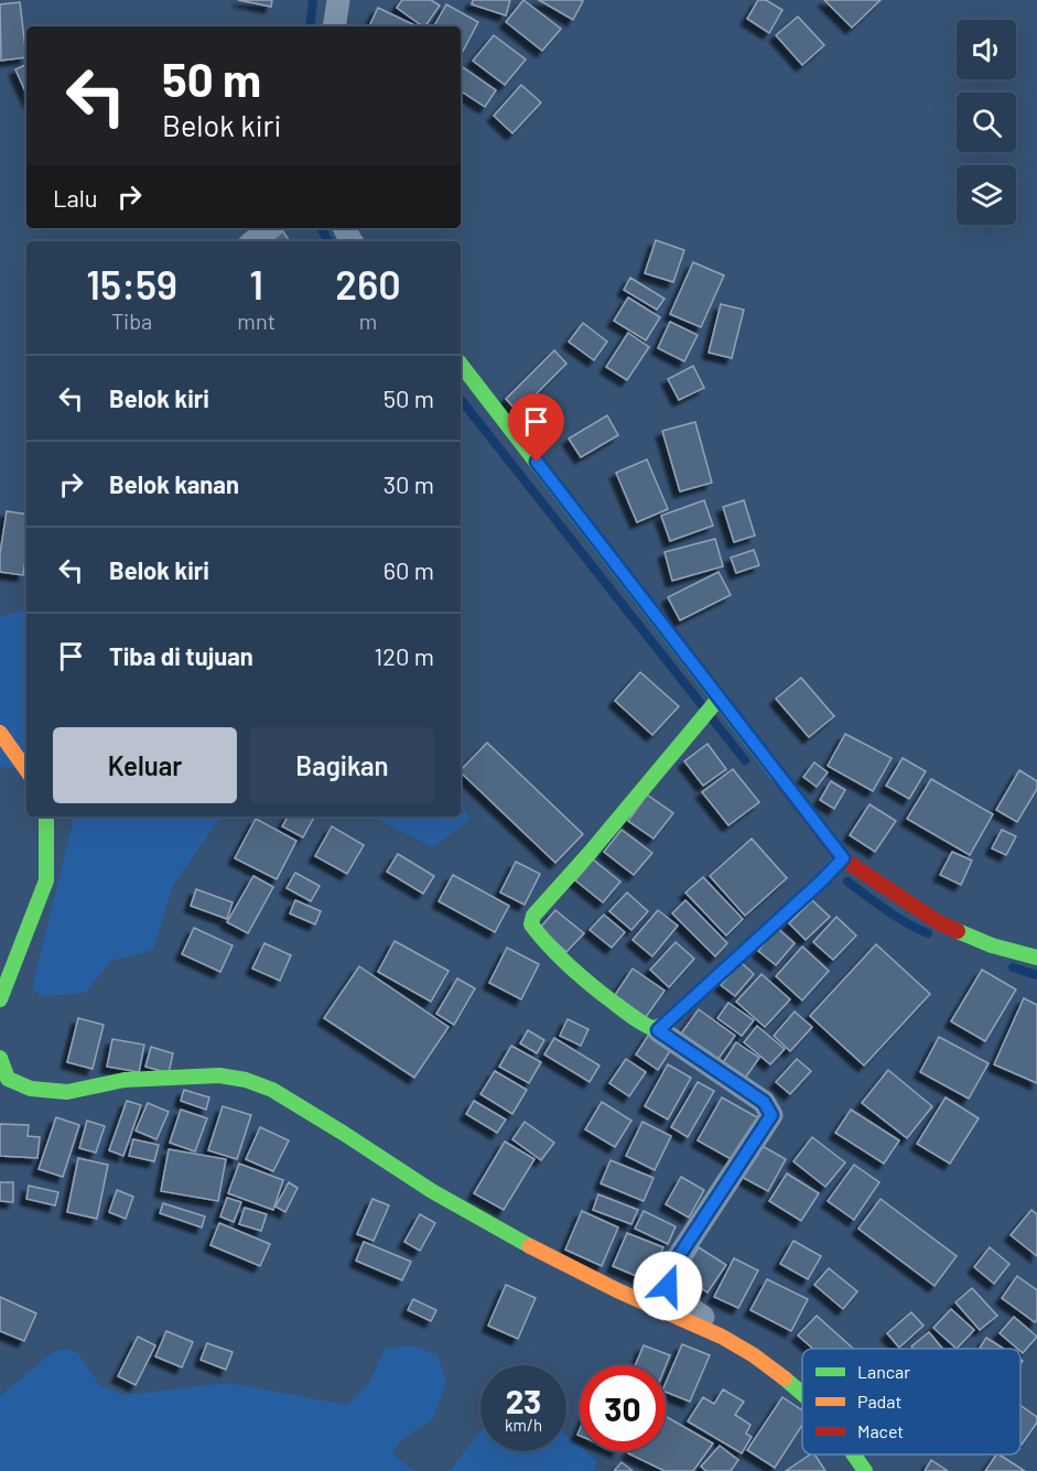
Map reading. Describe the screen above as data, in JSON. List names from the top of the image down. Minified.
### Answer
{"legend":["Lancar","Padat","Macet"],"page":{"turn":["50 m","Belok kiri"],"then":"Lalu","eta":["15:59","Tiba","1","mnt","260","m"],"list":[{"name":"Belok kiri","value":"50 m"},{"name":"Belok kanan","value":"30 m"},{"name":"Belok kiri","value":"60 m"},{"name":"Tiba di tujuan","value":"120 m"}],"buttons":["Keluar","Bagikan"],"speed":"23 km/h","limit":"30"}}
